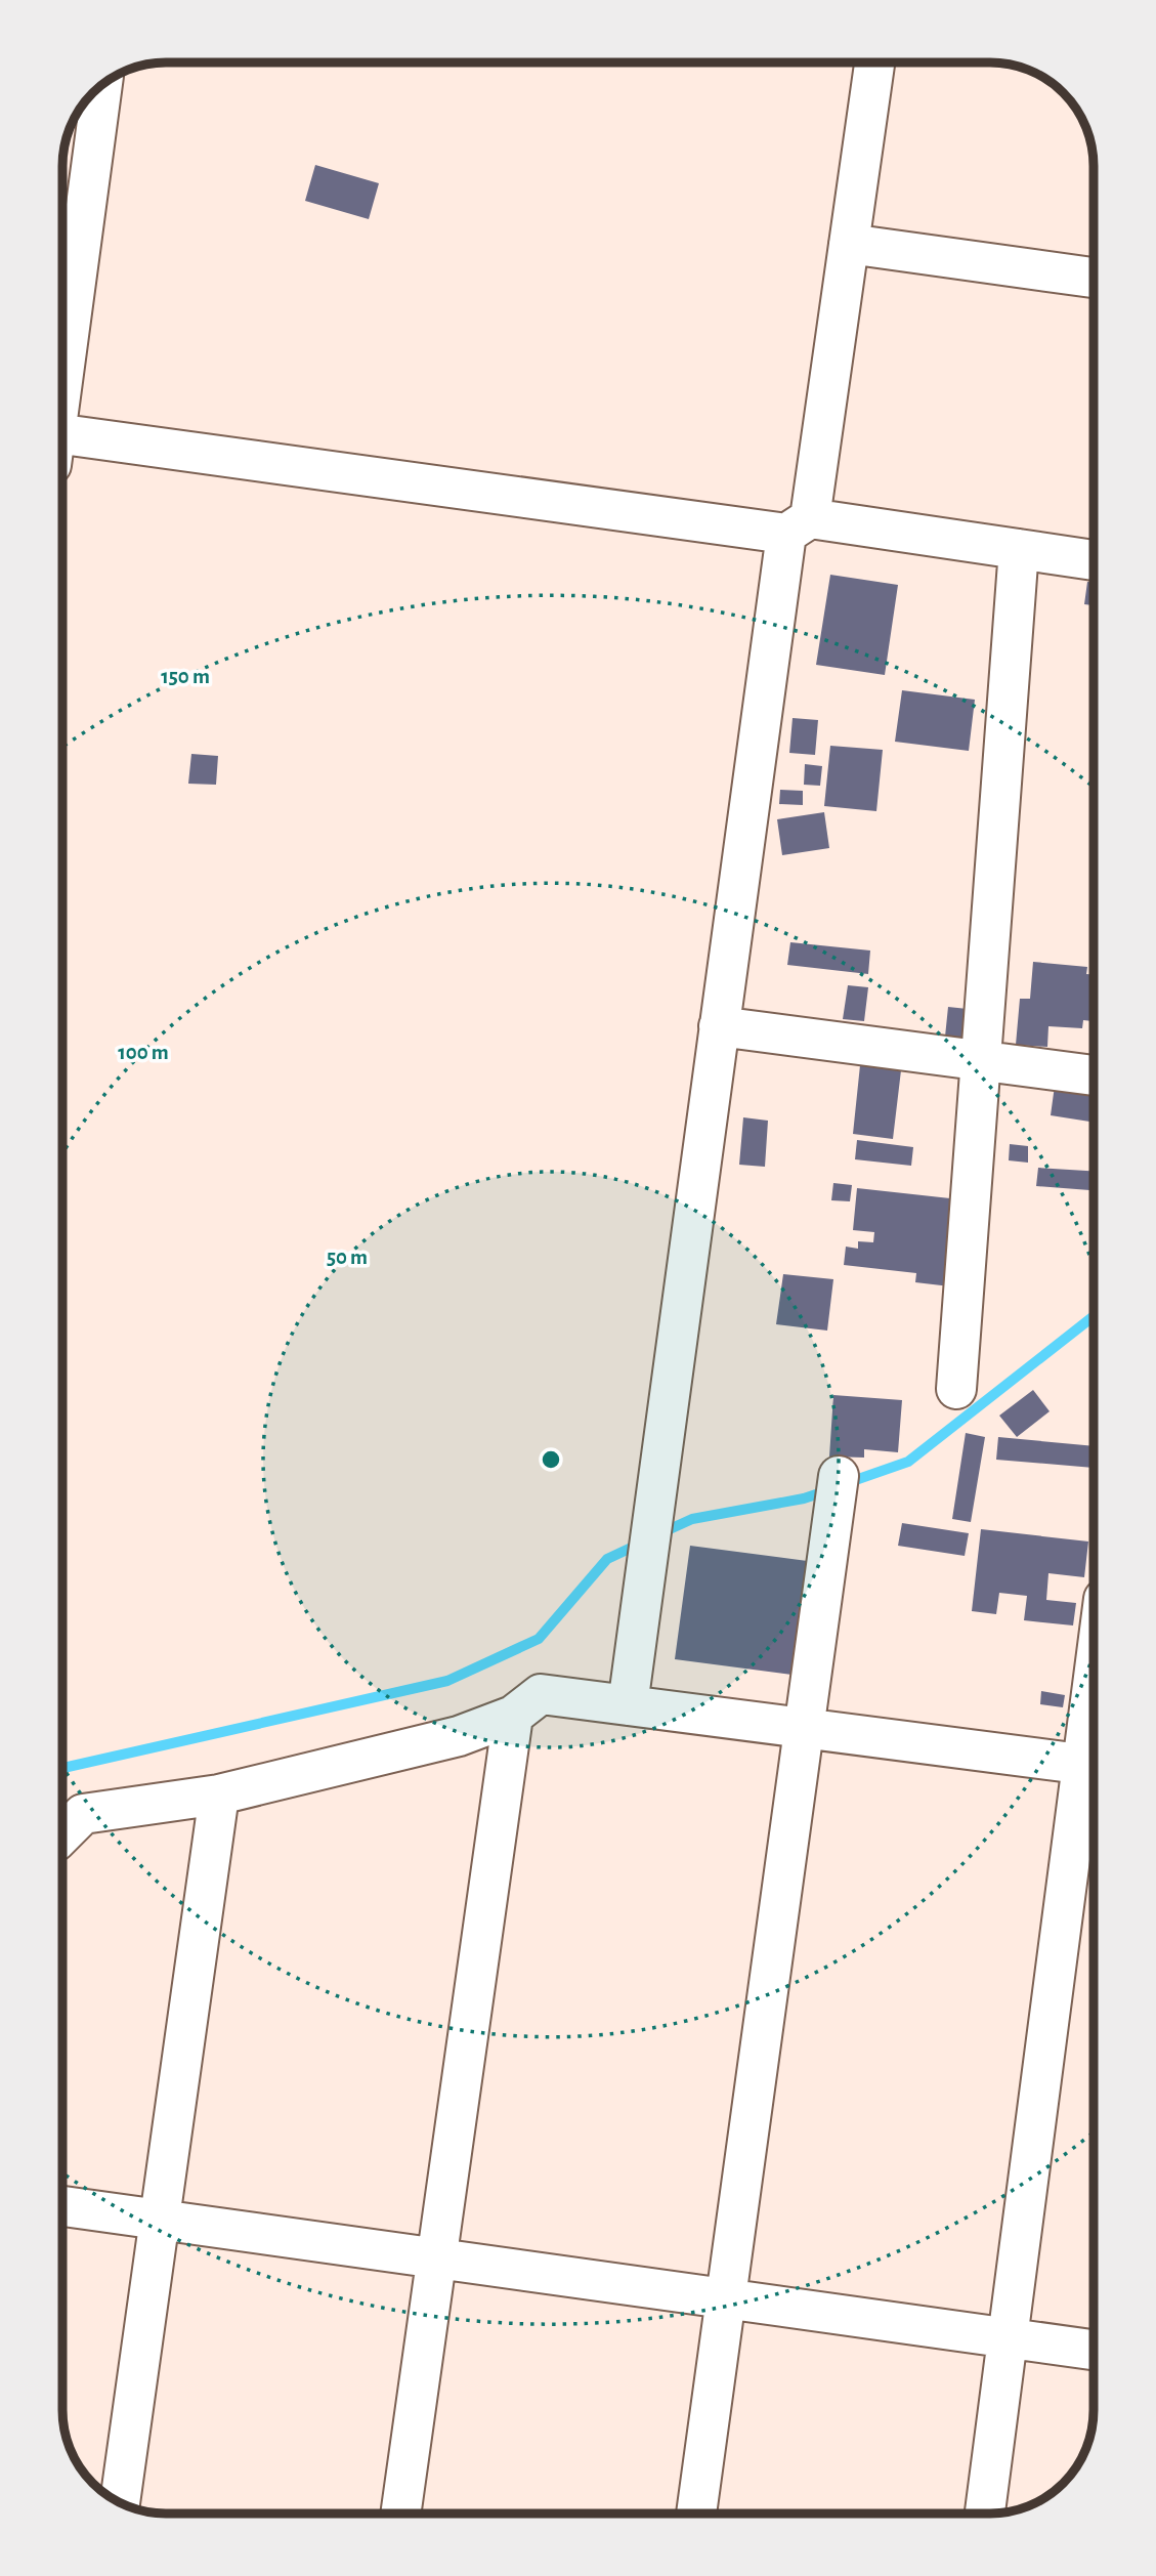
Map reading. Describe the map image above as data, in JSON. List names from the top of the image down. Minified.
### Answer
{"rings":["150 m","100 m","50 m"]}
